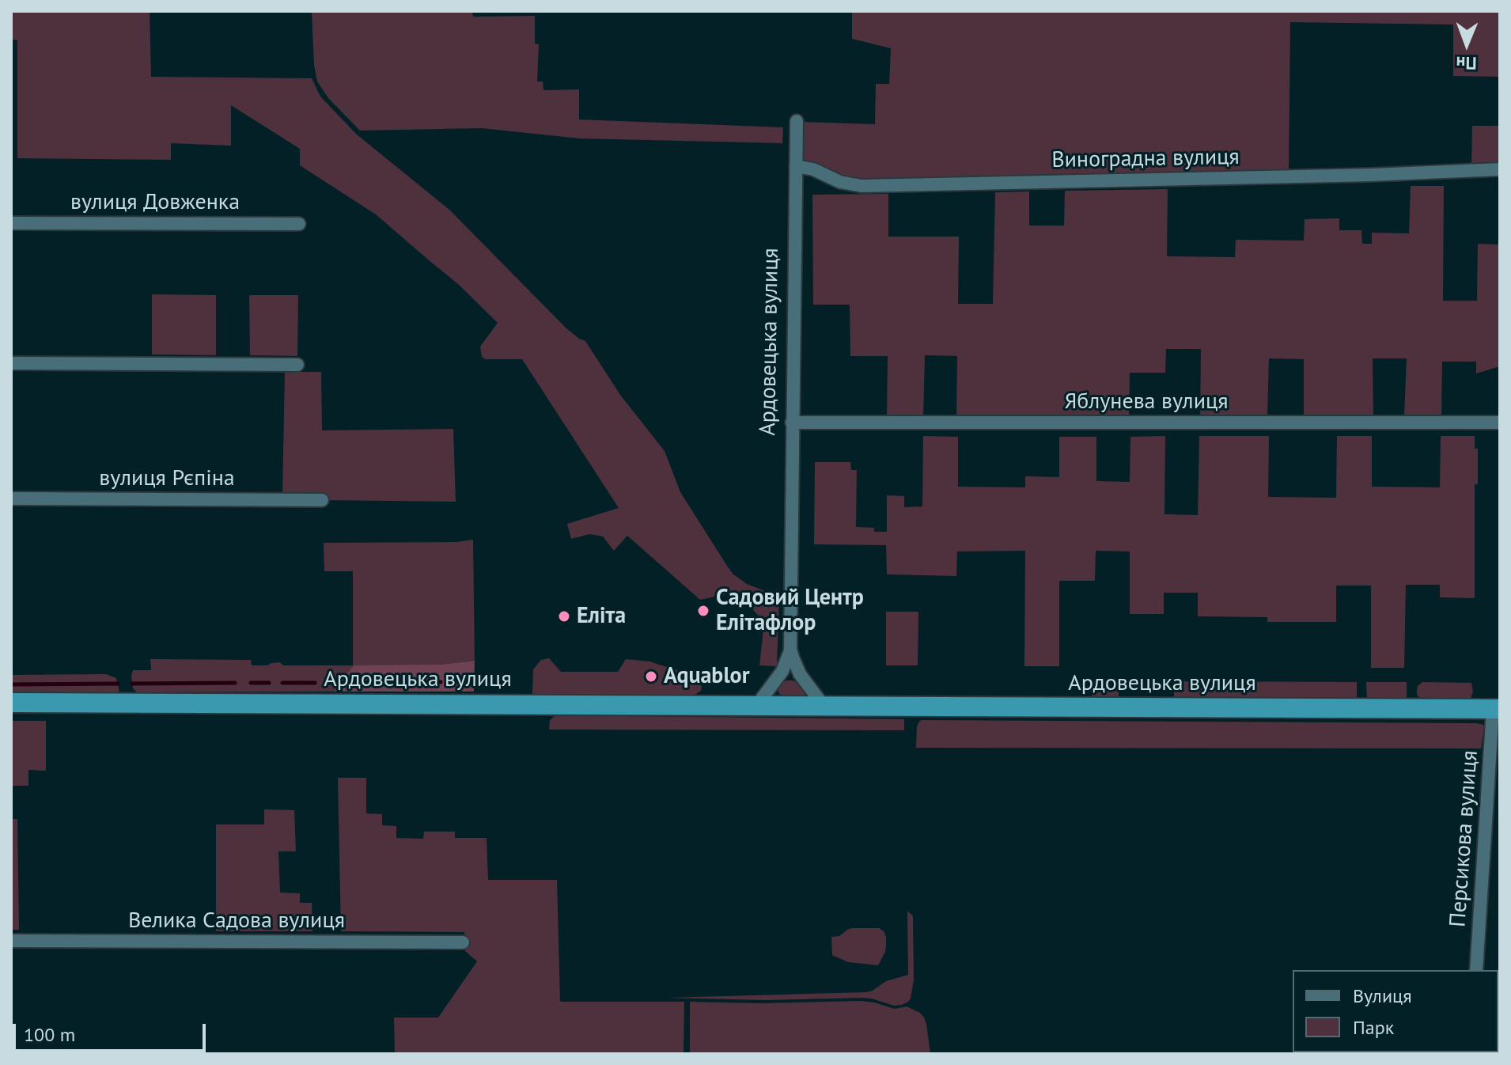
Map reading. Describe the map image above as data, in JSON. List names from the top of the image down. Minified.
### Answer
{"streets":{"highway":["Ардовецька вулиця"],"street":["Виноградна вулиця","вулиця Довженка","Яблунева вулиця","вулиця Рєпіна","Персикова вулиця","Велика Садова вулиця"]},"crossings":[["Виноградна вулиця","Ардовецька вулиця"],["Ардовецька вулиця","Яблунева вулиця"],["Ардовецька вулиця","Персикова вулиця"]],"places":["Садовий Центр Елітафлор","Еліта","Aquablor"],"legend":["Вулиця","Парк"],"scale_bar":"100 m","north":"bottom"}
